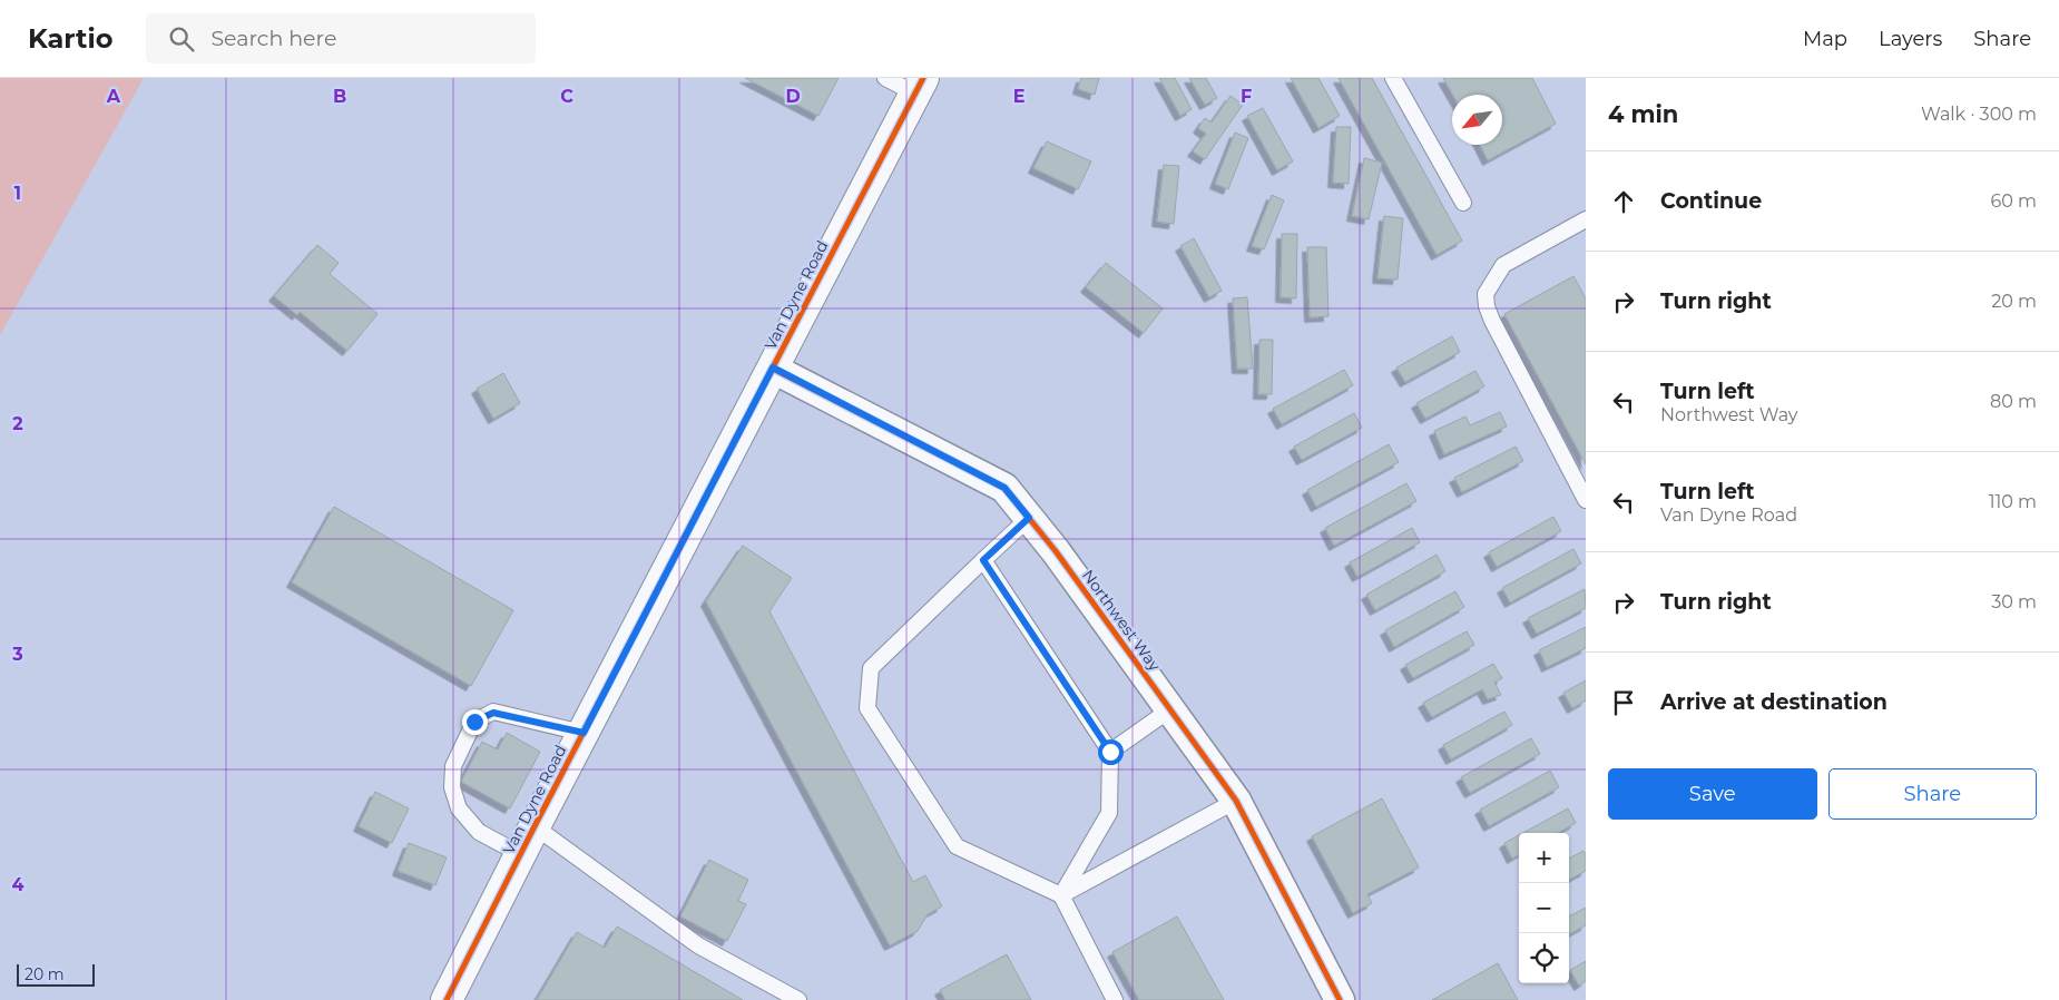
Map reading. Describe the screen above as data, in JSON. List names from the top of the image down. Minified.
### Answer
{"streets":{"street":["Van Dyne Road","Northwest Way"]},"crossings":[["Van Dyne Road","Northwest Way"]],"scale_bar":"20 m","north":"bottom left","page":{"header":"Kartio","search":"Search here","nav":["Map","Layers","Share"],"heading":["4 min","Walk · 300 m"],"list":[["Continue","60 m"],["Turn right","20 m"],["Turn left","Northwest Way","80 m"],["Turn left","Van Dyne Road","110 m"],["Turn right","30 m"],"Arrive at destination"],"buttons":["Save","Share"],"map_buttons":["+","−"],"scale":"20 m"},"grid":{"columns":["A","B","C","D","E","F"],"rows":["1","2","3","4"]}}
